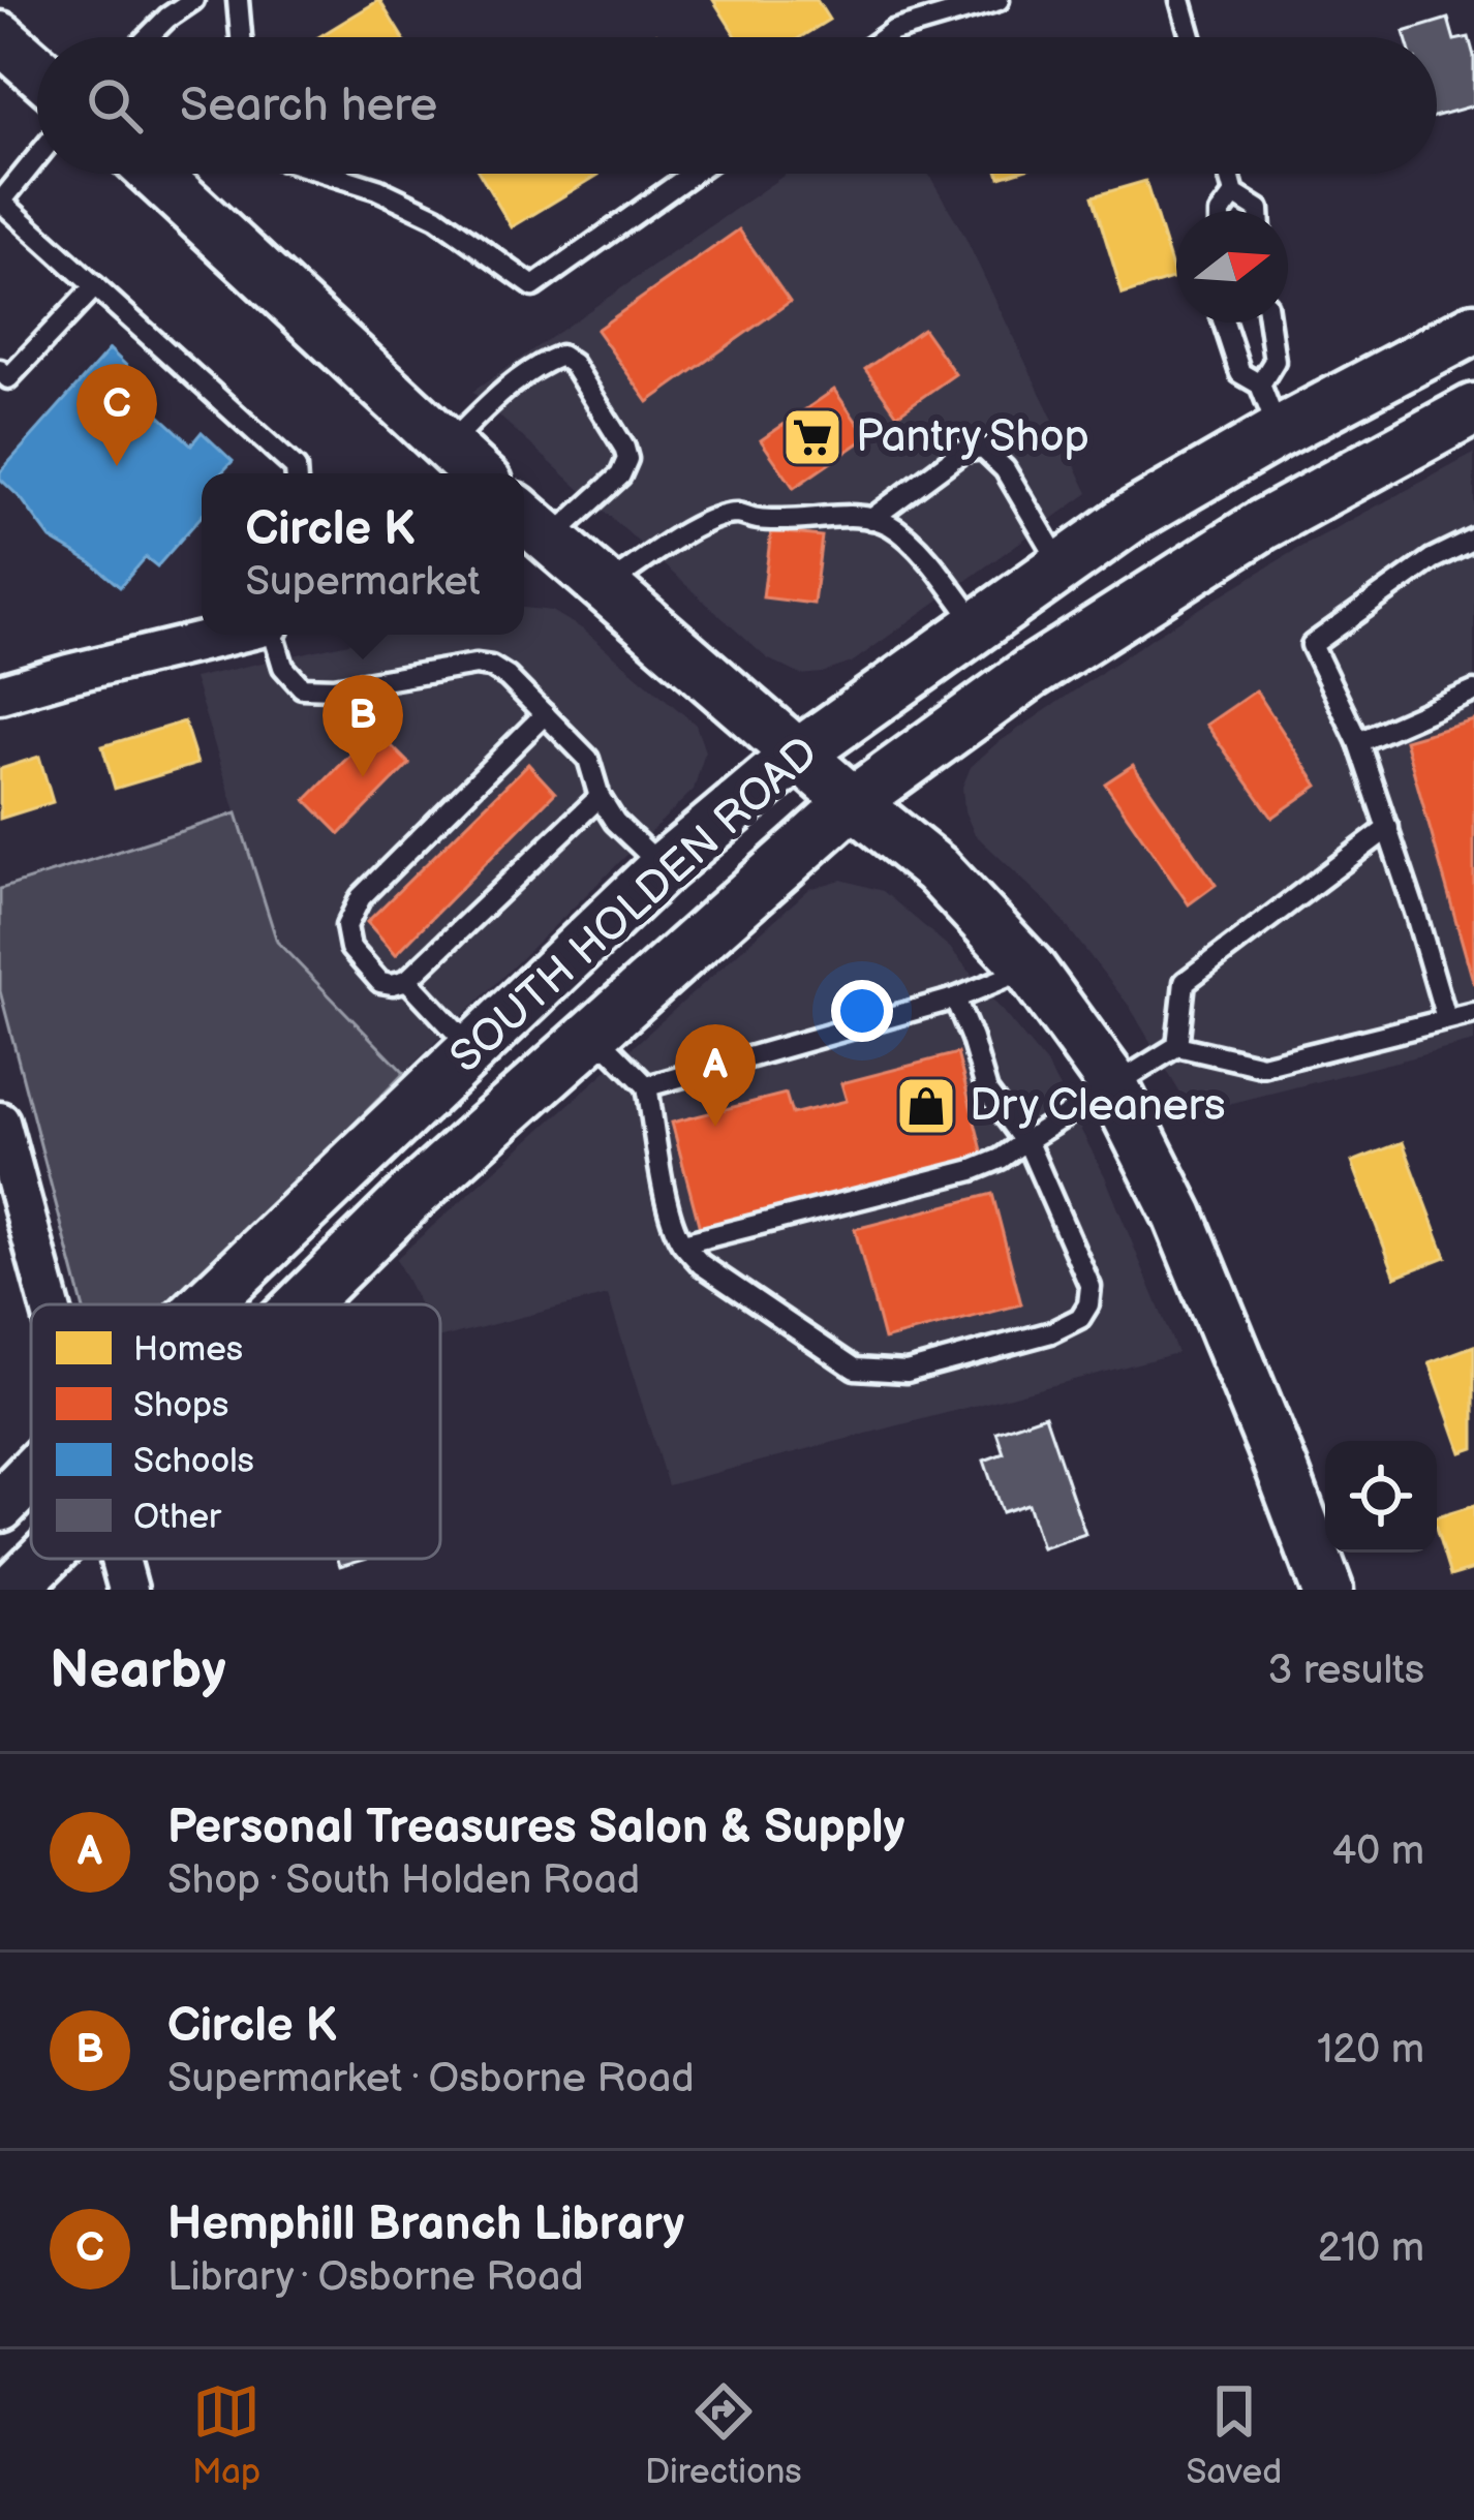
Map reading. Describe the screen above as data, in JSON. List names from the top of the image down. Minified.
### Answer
{"streets":{"main road":["SOUTH HOLDEN ROAD"]},"places":{"supermarket":["Pantry Shop"],"shop":["Dry Cleaners"]},"legend":["Homes","Shops","Schools","Other"],"north":"right","page":{"search":"Search here","pins":["C","B","A"],"popup":["Circle K","Supermarket"],"heading":["Nearby","3 results"],"list":[{"mark":"A","name":"Personal Treasures Salon & Supply","note":"Shop · South Holden Road","value":"40 m"},{"mark":"B","name":"Circle K","note":"Supermarket · Osborne Road","value":"120 m"},{"mark":"C","name":"Hemphill Branch Library","note":"Library · Osborne Road","value":"210 m"}],"nav":["Map","Directions","Saved"]}}
